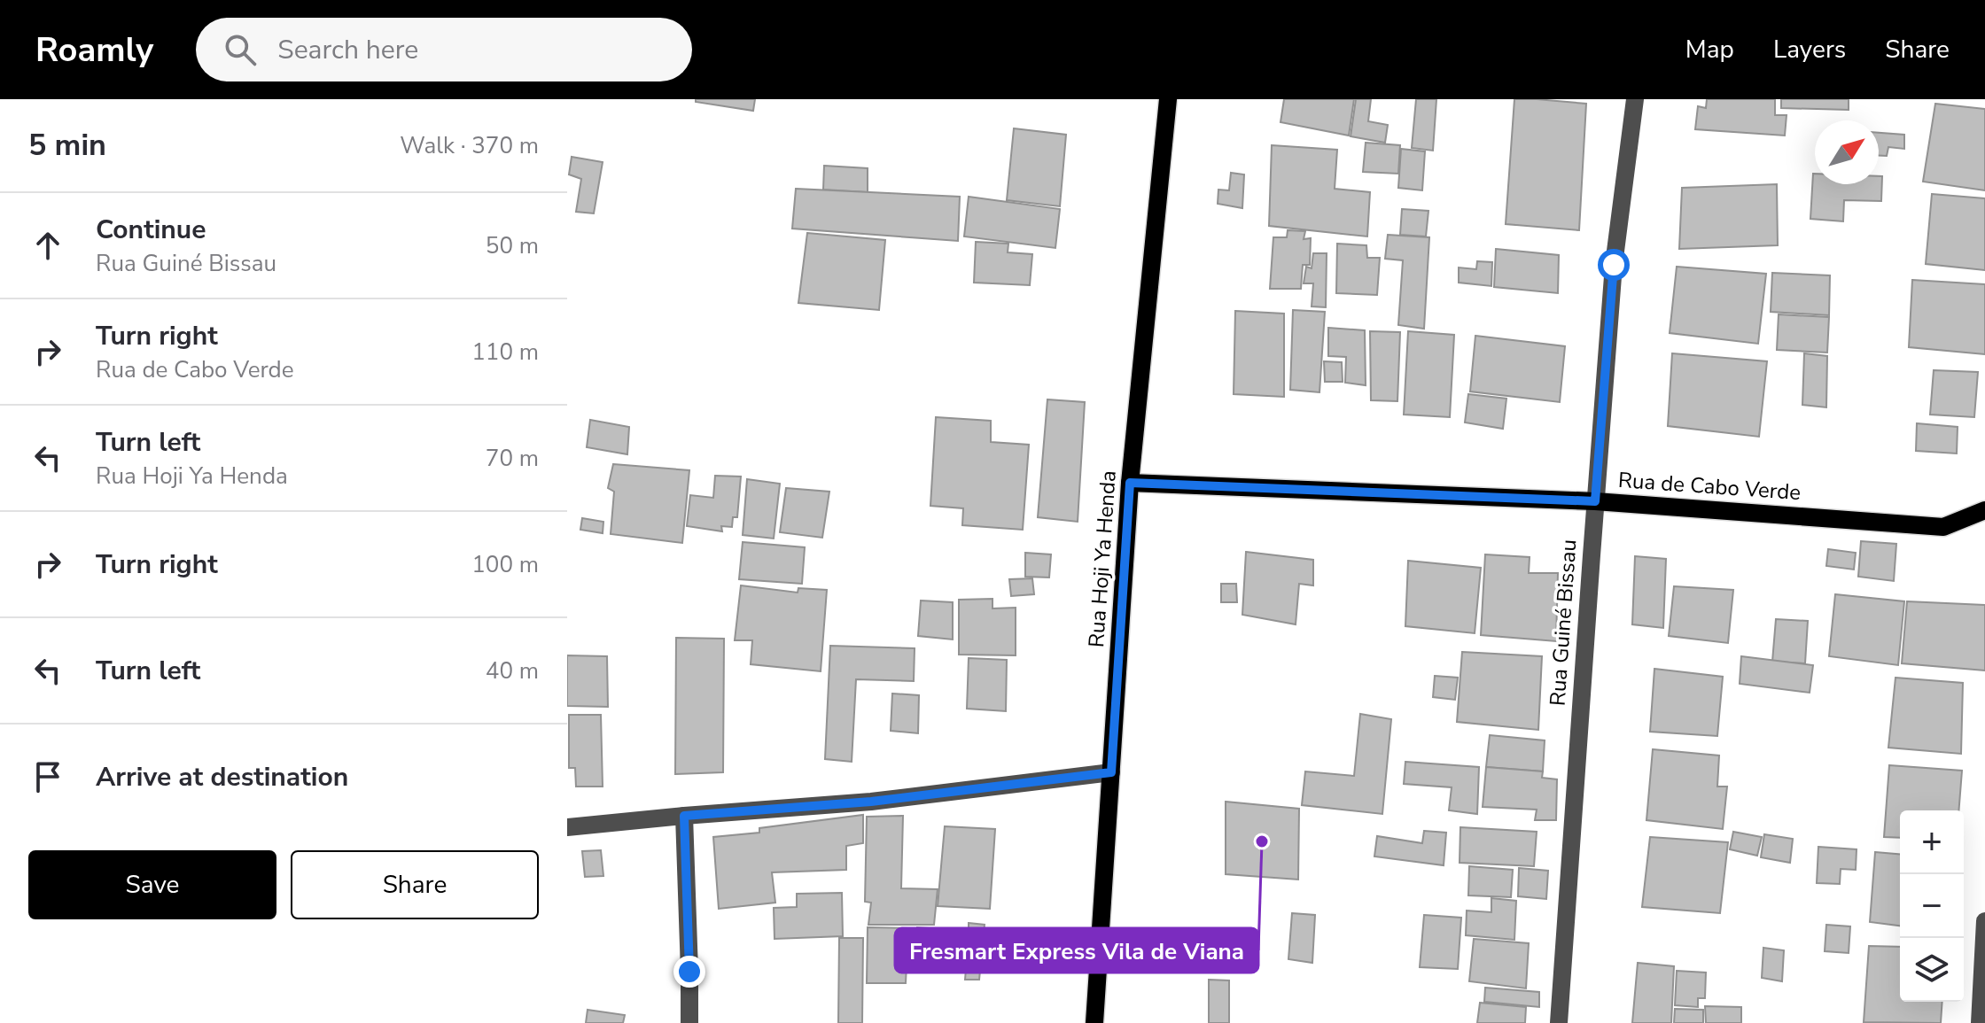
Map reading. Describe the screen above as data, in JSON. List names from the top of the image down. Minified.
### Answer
{"streets":{"main road":["Rua de Cabo Verde","Rua Hoji Ya Henda"],"street":["Rua Guiné Bissau"]},"crossings":[["Rua de Cabo Verde","Rua Hoji Ya Henda"],["Rua de Cabo Verde","Rua Guiné Bissau"]],"places":["Fresmart Express Vila de Viana"],"north":"top right","page":{"header":"Roamly","search":"Search here","nav":["Map","Layers","Share"],"heading":["5 min","Walk · 370 m"],"list":[["Continue","Rua Guiné Bissau","50 m"],["Turn right","Rua de Cabo Verde","110 m"],["Turn left","Rua Hoji Ya Henda","70 m"],["Turn right","100 m"],["Turn left","40 m"],"Arrive at destination"],"map_buttons":["+","−"],"buttons":["Save","Share"]}}
